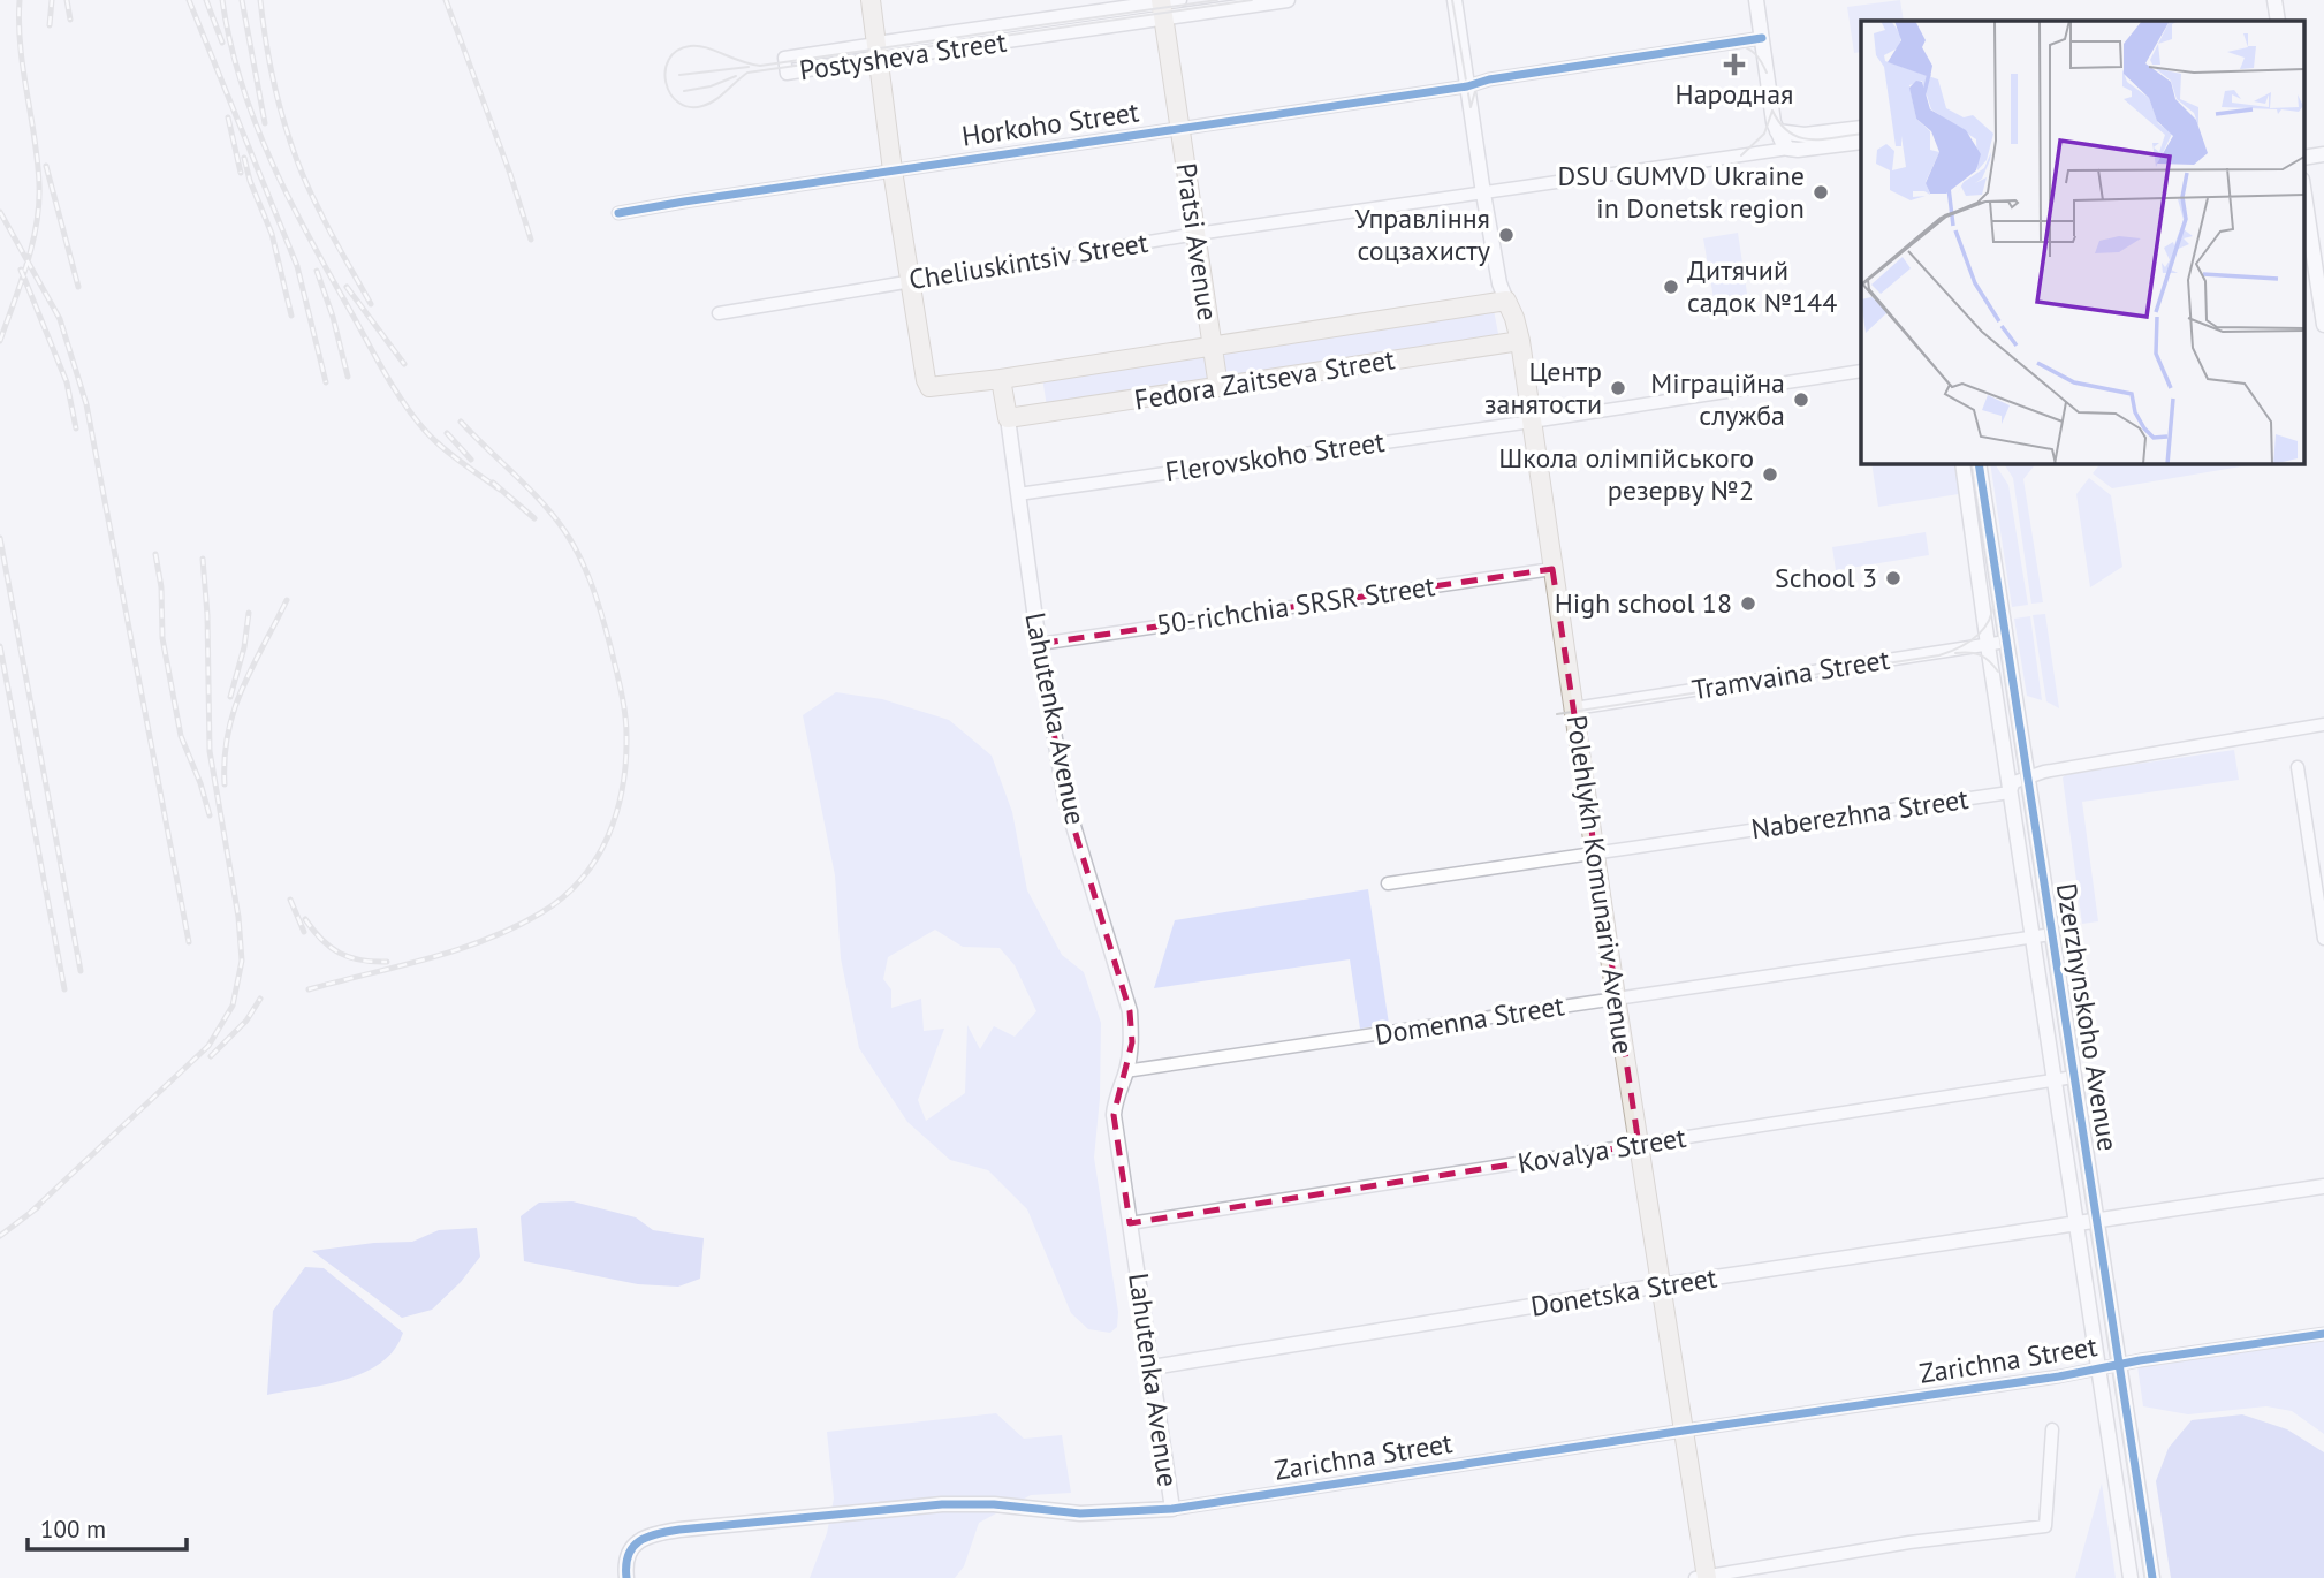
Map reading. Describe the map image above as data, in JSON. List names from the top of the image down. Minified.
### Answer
{"streets":{"main road":["Pratsi Avenue","Fedora Zaitseva Street","Lahutenka Avenue","Polehlykh Komunariv Avenue"],"street":["Postysheva Street","Horkoho Street","Cheliuskintsiv Street","Flerovskoho Street","50-richchia SRSR Street","Tramvaina Street","Naberezhna Street","Dzerzhynskoho Avenue","Domenna Street","Kovalya Street","Donetska Street","Zarichna Street"]},"crossings":[["Postysheva Street","Pratsi Avenue"],["Horkoho Street","Pratsi Avenue"],["Horkoho Street","Polehlykh Komunariv Avenue"],["Pratsi Avenue","Cheliuskintsiv Street"],["Pratsi Avenue","Fedora Zaitseva Street"],["Cheliuskintsiv Street","Polehlykh Komunariv Avenue"],["Fedora Zaitseva Street","Lahutenka Avenue"],["Fedora Zaitseva Street","Polehlykh Komunariv Avenue"],["Flerovskoho Street","Lahutenka Avenue"],["Flerovskoho Street","Polehlykh Komunariv Avenue"],["50-richchia SRSR Street","Lahutenka Avenue"],["50-richchia SRSR Street","Polehlykh Komunariv Avenue"],["Tramvaina Street","Polehlykh Komunariv Avenue"],["Tramvaina Street","Dzerzhynskoho Avenue"],["Lahutenka Avenue","Domenna Street"],["Lahutenka Avenue","Kovalya Street"],["Lahutenka Avenue","Donetska Street"],["Lahutenka Avenue","Zarichna Street"],["Naberezhna Street","Polehlykh Komunariv Avenue"],["Naberezhna Street","Dzerzhynskoho Avenue"],["Polehlykh Komunariv Avenue","Domenna Street"],["Polehlykh Komunariv Avenue","Kovalya Street"],["Polehlykh Komunariv Avenue","Donetska Street"],["Polehlykh Komunariv Avenue","Zarichna Street"],["Dzerzhynskoho Avenue","Domenna Street"],["Dzerzhynskoho Avenue","Kovalya Street"],["Dzerzhynskoho Avenue","Donetska Street"],["Dzerzhynskoho Avenue","Zarichna Street"]],"places":{"health":["Народная"],"other":["DSU GUMVD Ukraine in Donetsk region","Управління соцзахисту","Дитячий садок №144","Центр занятости","Міграційна служба","Школа олімпійського резерву №2","School 3","High school 18"]},"scale_bar":"100 m"}
